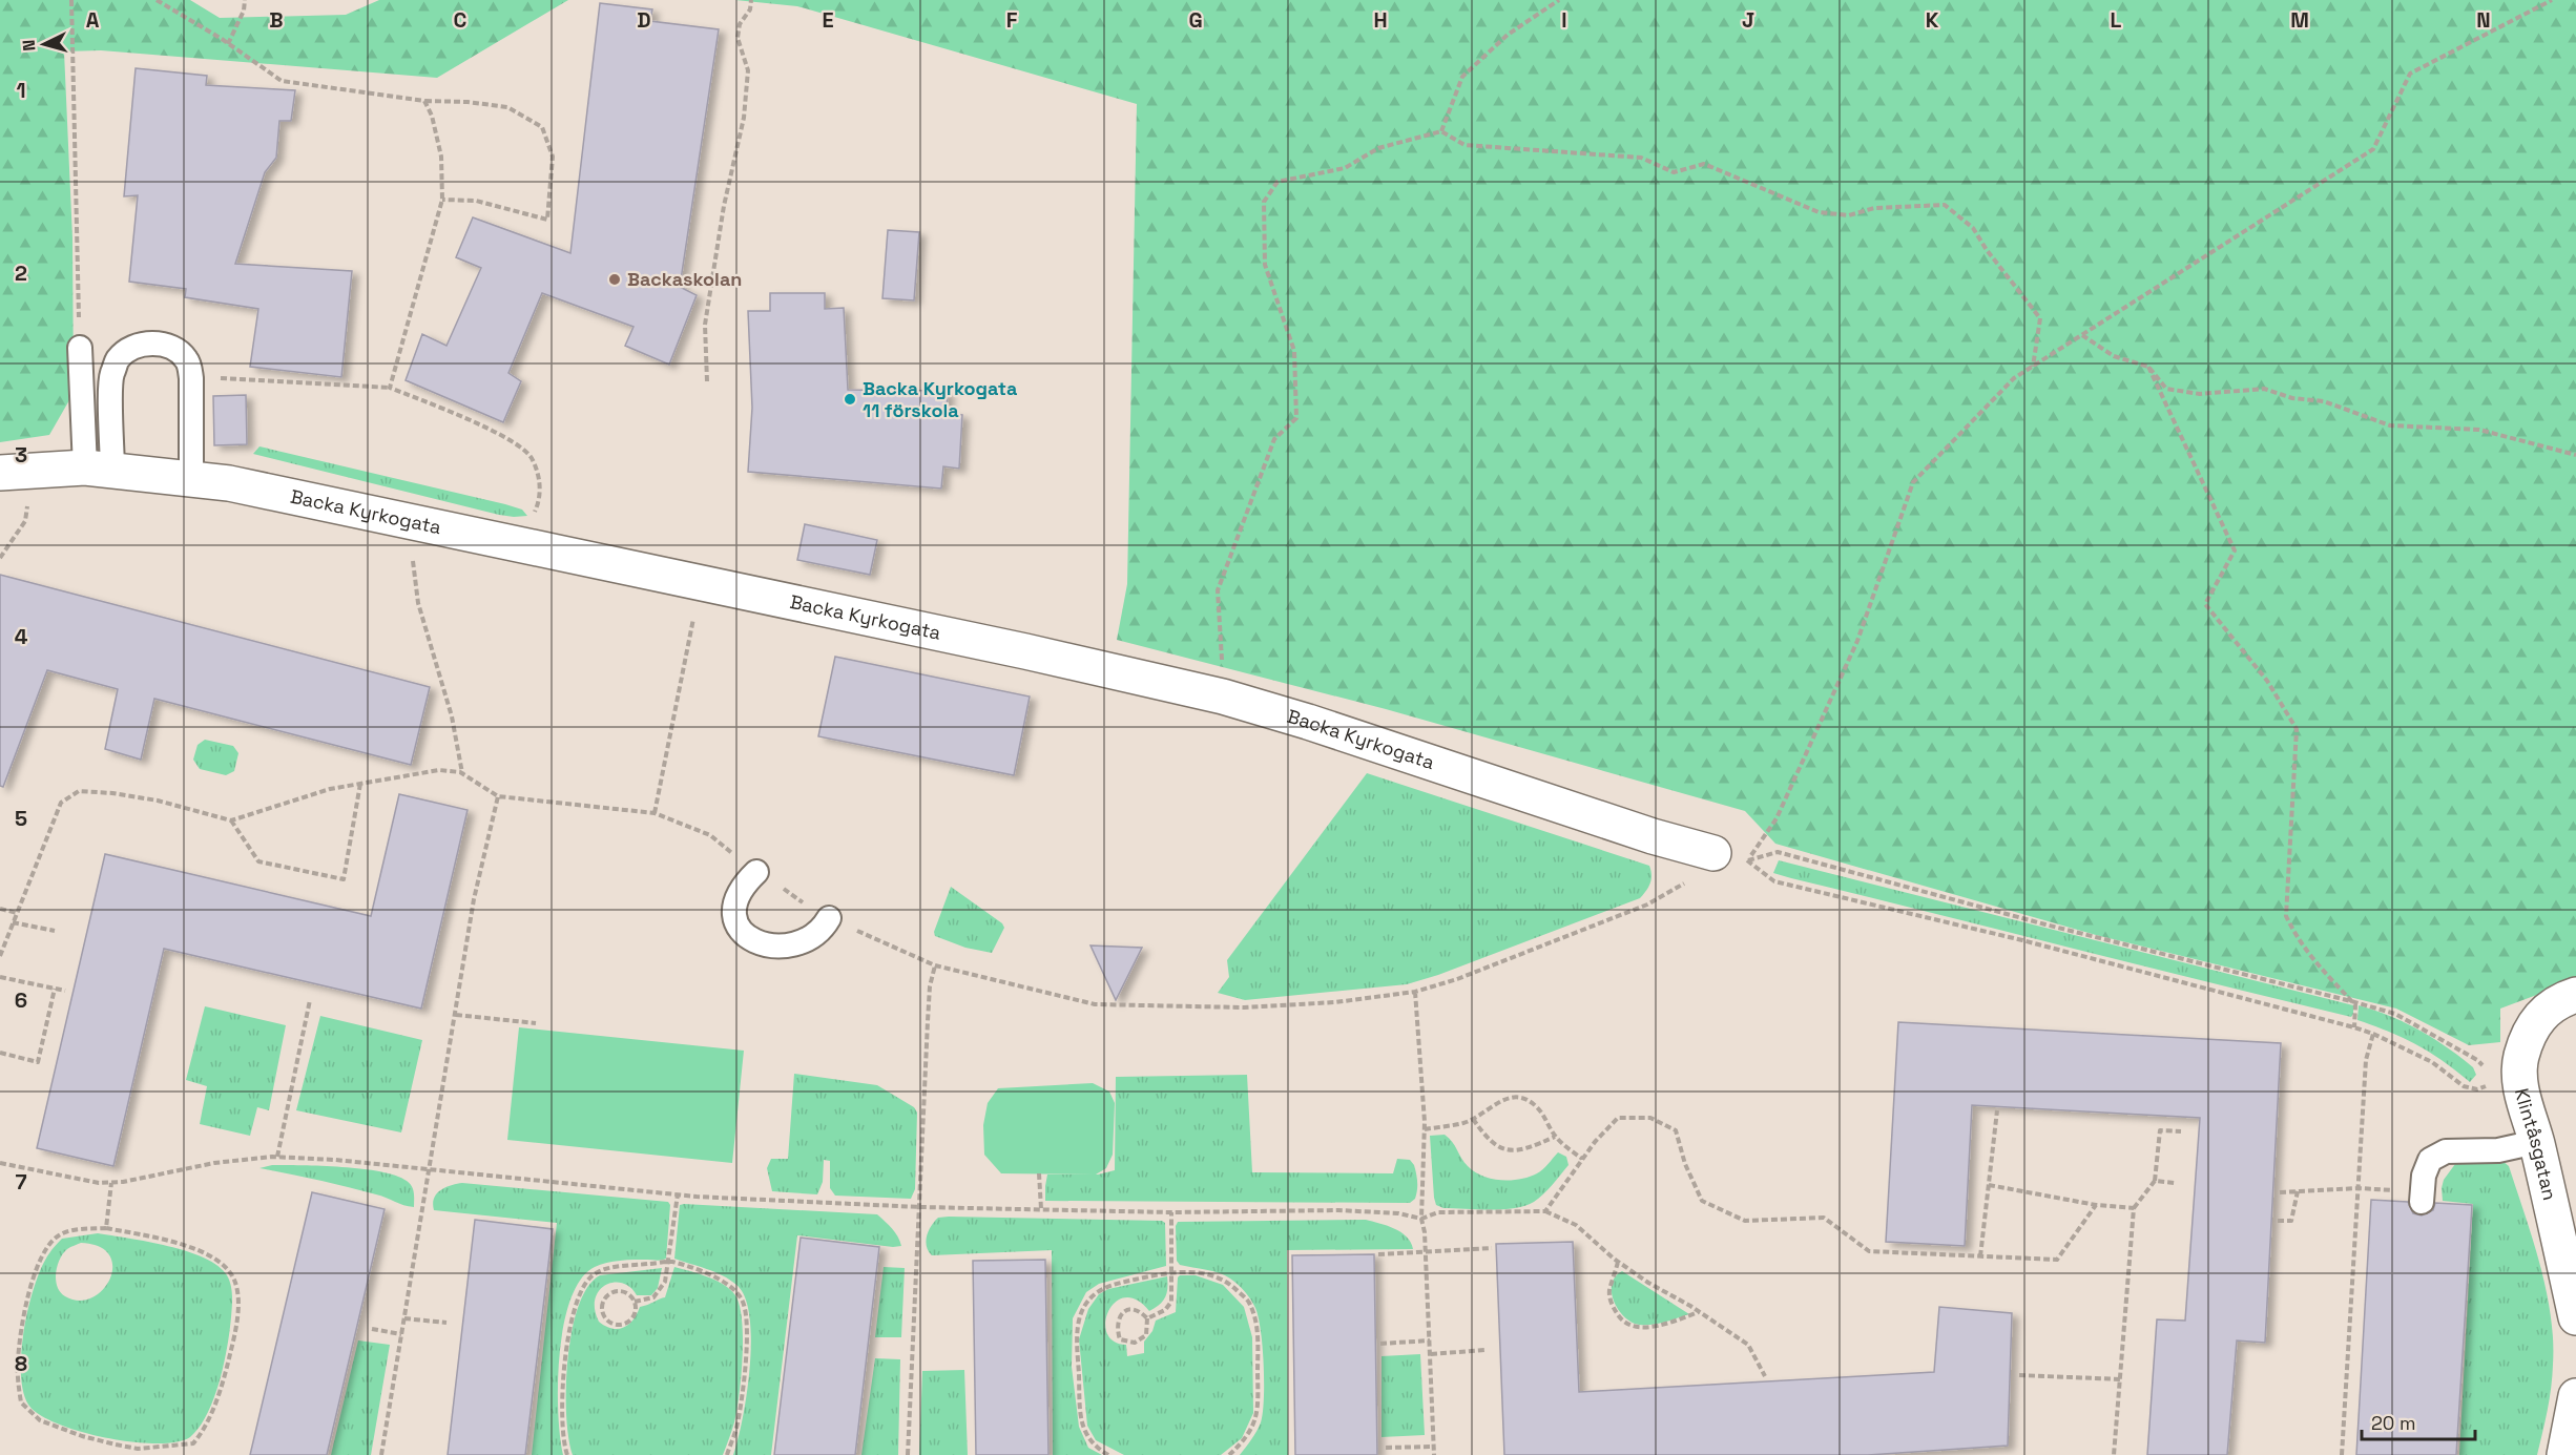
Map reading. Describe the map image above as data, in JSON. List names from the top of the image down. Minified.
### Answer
{"streets":{"street":["Backa Kyrkogata","Klintåsgatan"]},"places":["Backaskolan","Backa Kyrkogata 11 förskola"],"scale_bar":"20 m","north":"left","grid":{"columns":["A","B","C","D","E","F","G","H","I","J","K","L","M","N"],"rows":["1","2","3","4","5","6","7","8"]}}
